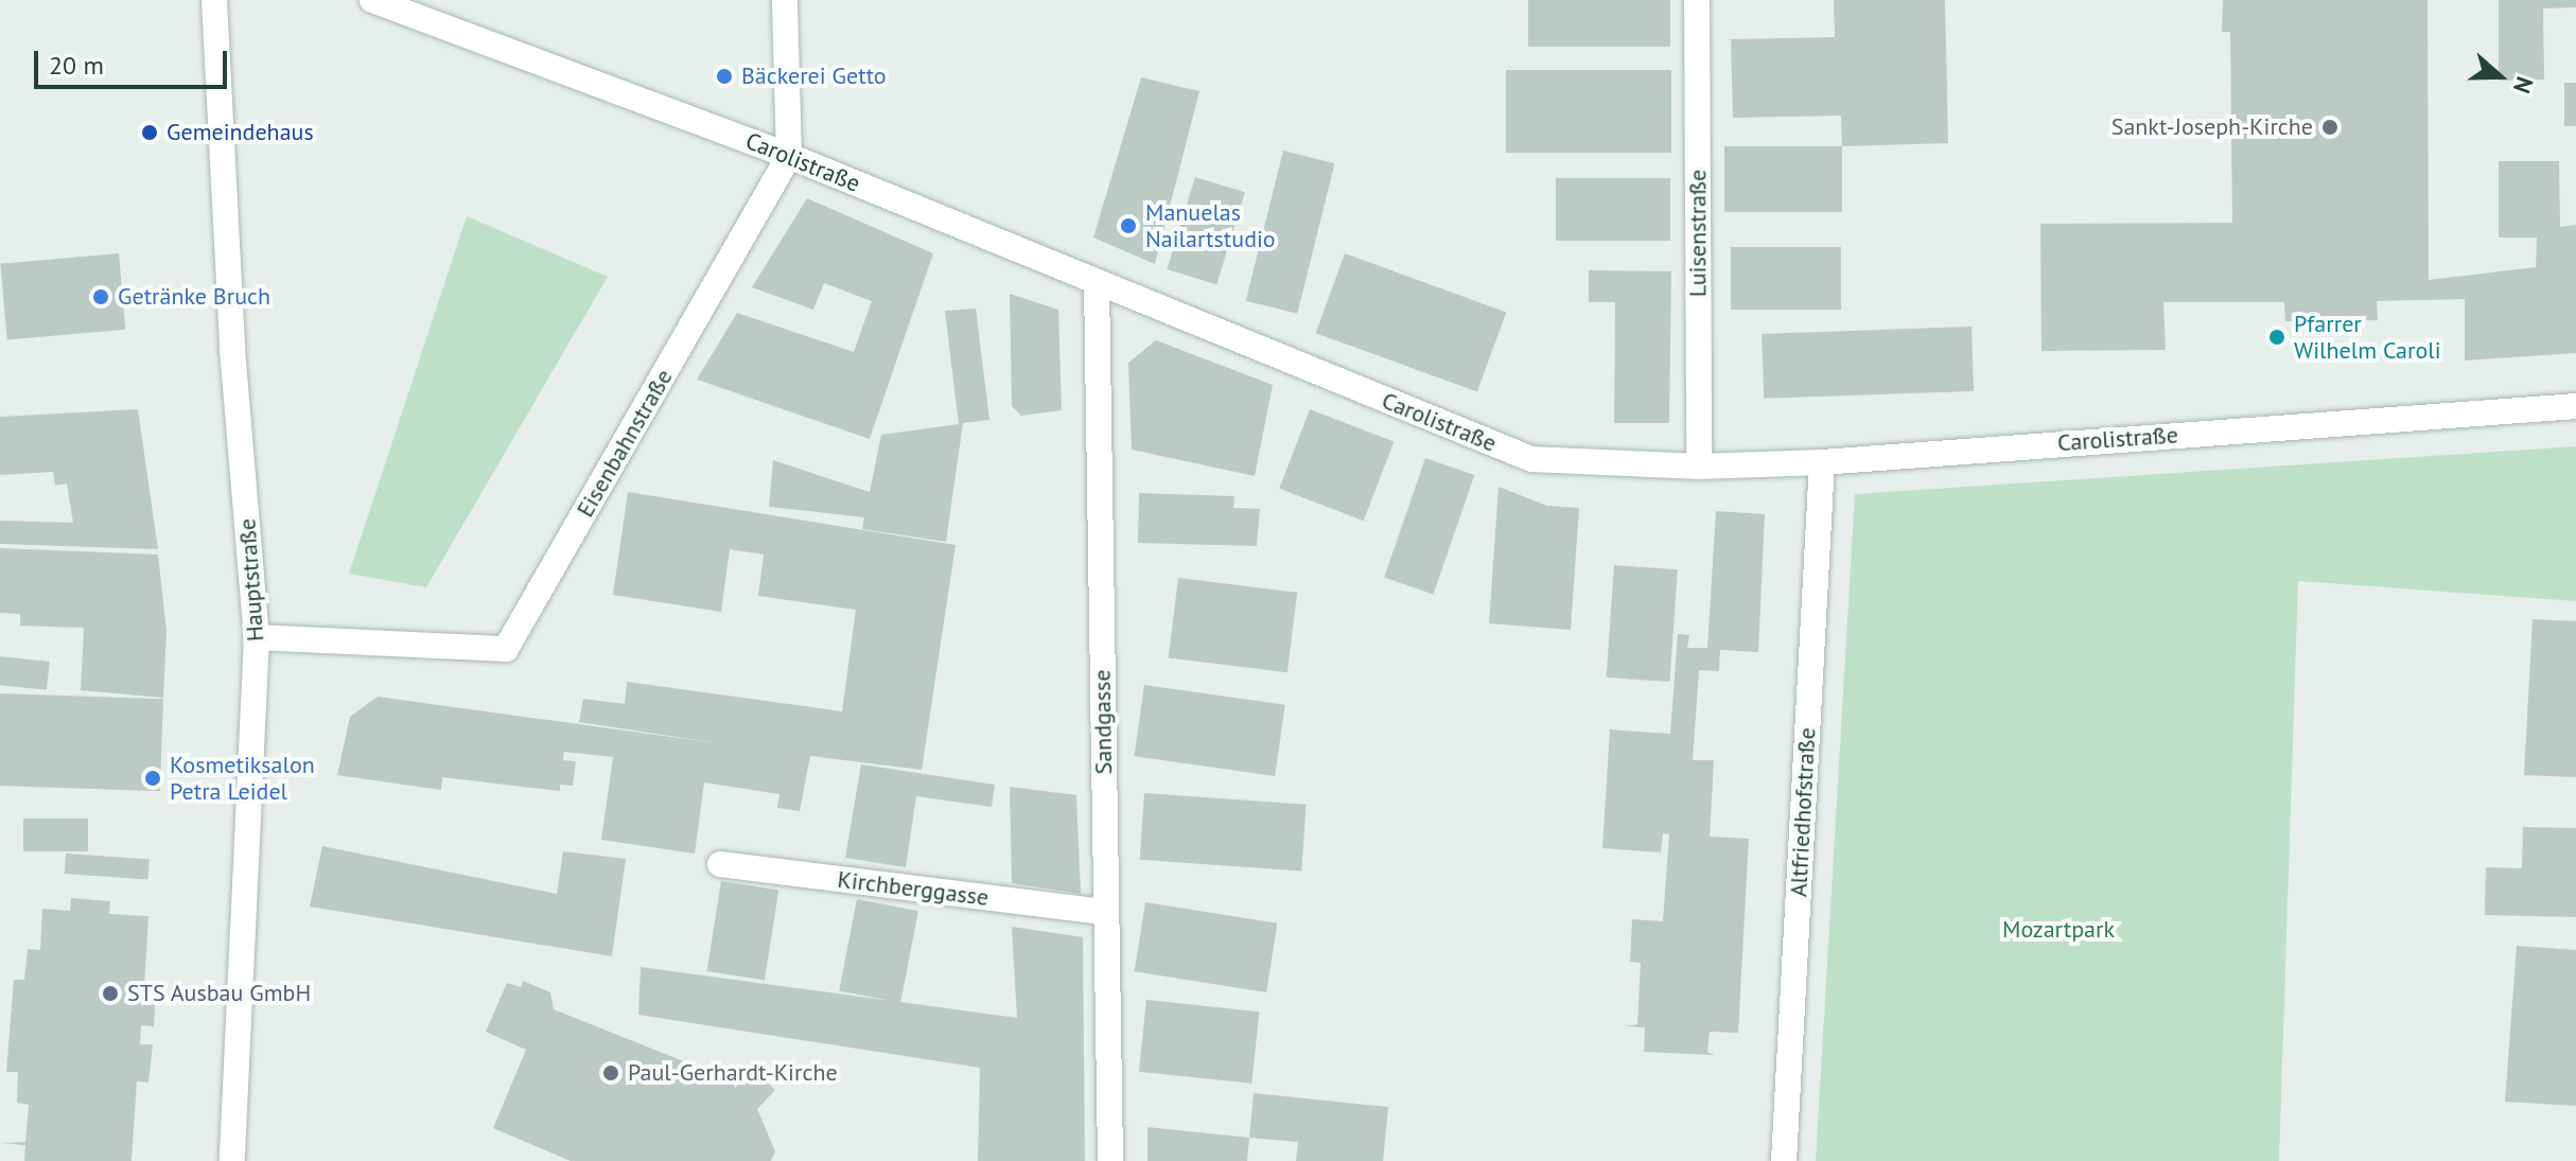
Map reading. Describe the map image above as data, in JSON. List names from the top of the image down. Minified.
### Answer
{"streets":{"street":["Carolistraße","Luisenstraße","Eisenbahnstraße","Hauptstraße","Sandgasse","Altfriedhofstraße","Kirchberggasse"]},"crossings":[["Carolistraße","Luisenstraße"],["Carolistraße","Eisenbahnstraße"],["Carolistraße","Sandgasse"],["Carolistraße","Altfriedhofstraße"],["Eisenbahnstraße","Hauptstraße"],["Sandgasse","Kirchberggasse"]],"parks":["Mozartpark"],"places":["Bäckerei Getto","Sankt-Joseph-Kirche","Gemeindehaus","Manuelas Nailartstudio","Getränke Bruch","Pfarrer Wilhelm Caroli","Kosmetiksalon Petra Leidel","STS Ausbau GmbH","Paul-Gerhardt-Kirche"],"scale_bar":"20 m","north":"right"}
